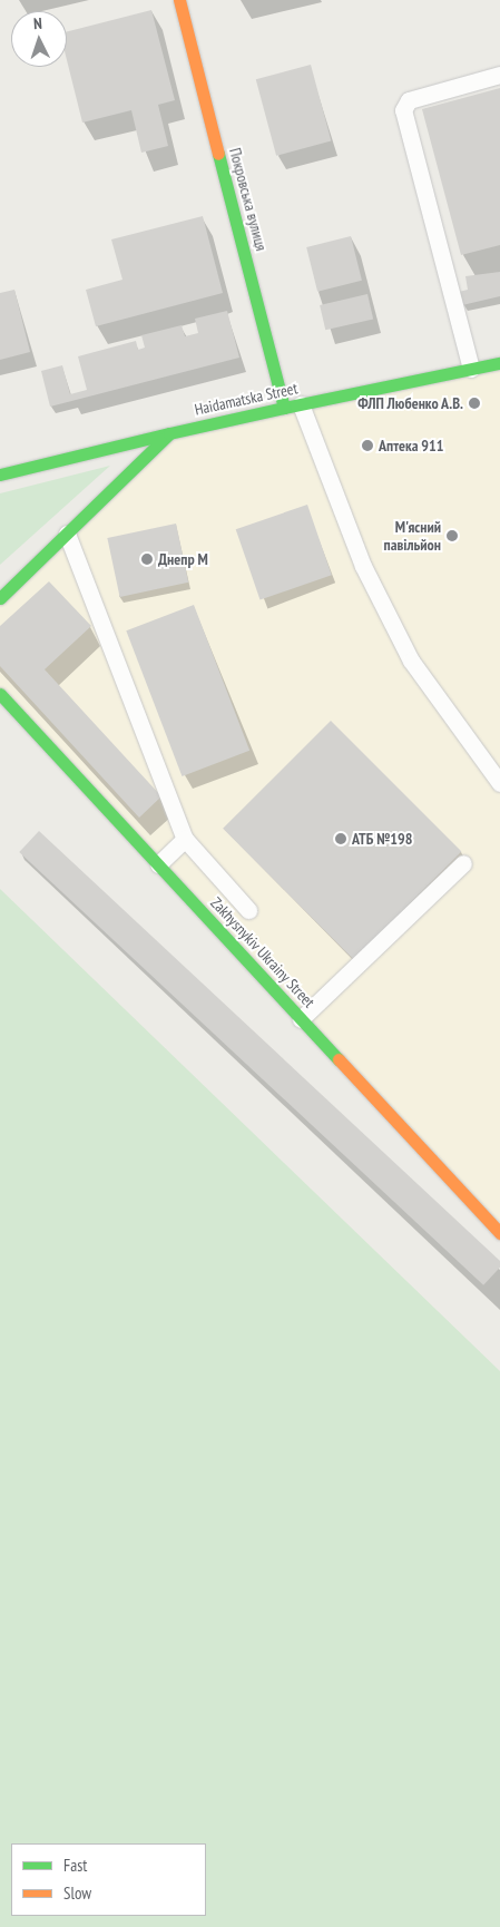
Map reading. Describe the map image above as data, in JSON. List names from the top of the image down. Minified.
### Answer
{"streets":{"street":["Покровська вулиця","Haidamatska Street","Zakhysnykiv Ukrainy Street"]},"crossings":[["Покровська вулиця","Haidamatska Street"]],"places":["ФЛП Любенко А.В.","Аптека 911","М'ясний павільйон","Днепр М","АТБ №198"],"legend":["Fast","Slow"],"north":"top"}
